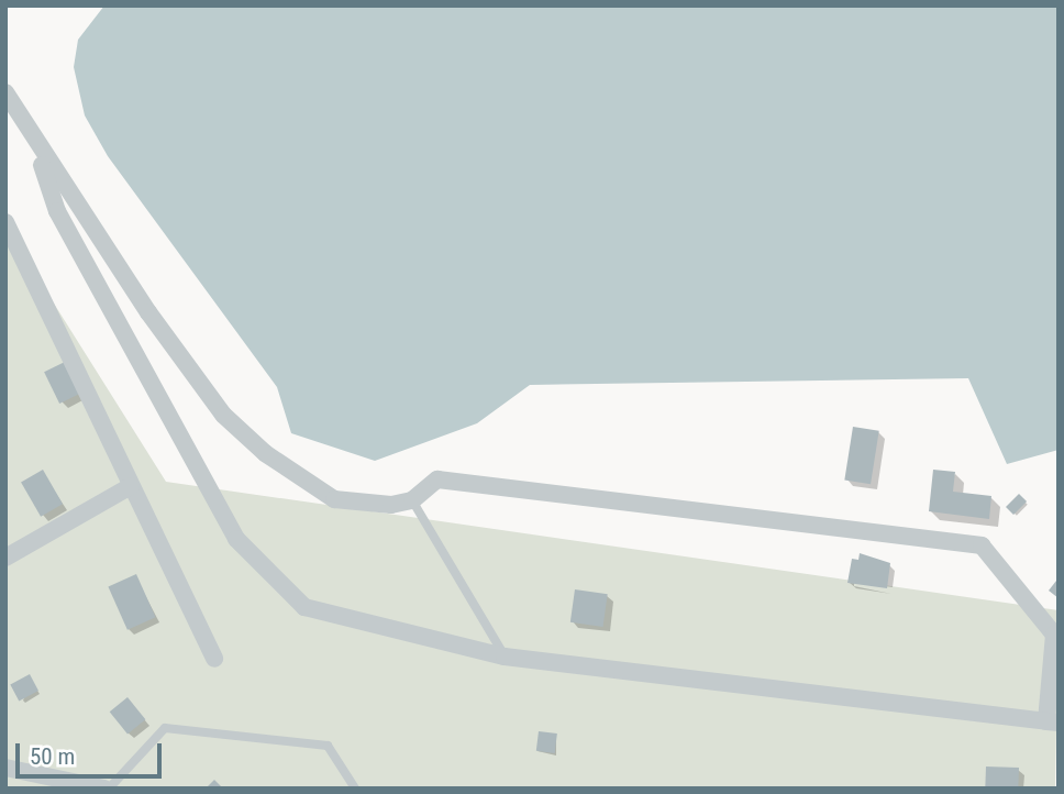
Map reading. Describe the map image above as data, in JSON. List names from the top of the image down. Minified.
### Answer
{"scale_bar":"50 m"}
